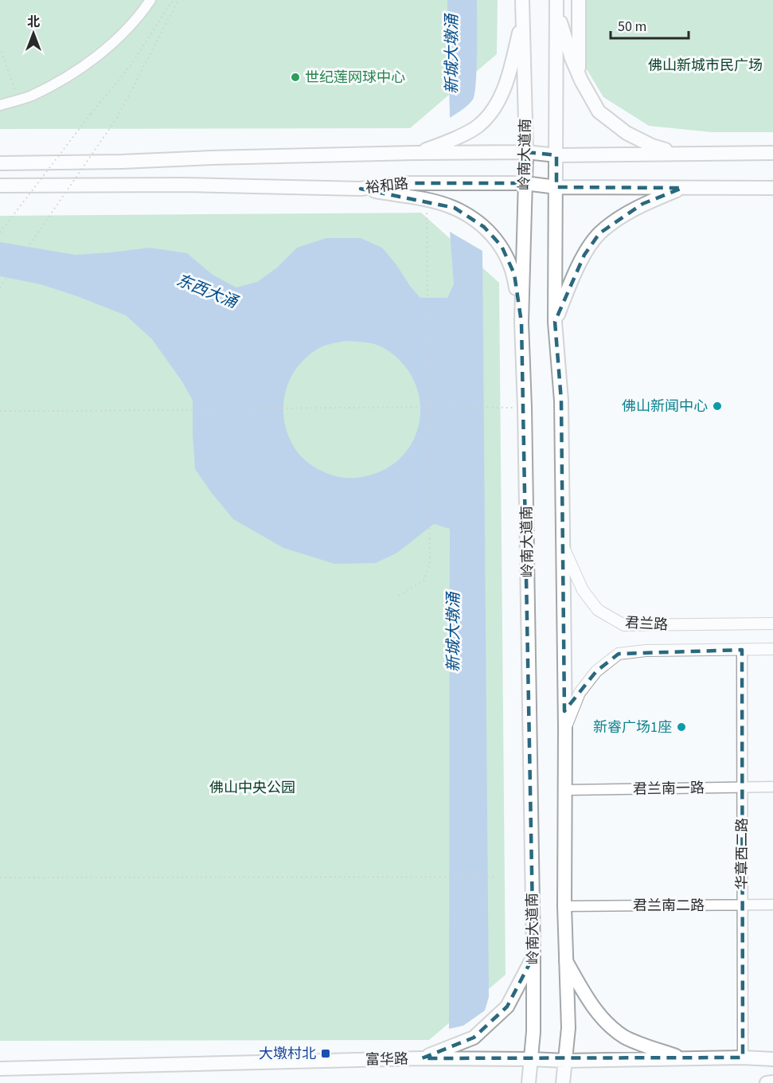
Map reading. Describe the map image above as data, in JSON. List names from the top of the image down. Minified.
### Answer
{"streets":{"main road":["岭南大道南","裕和路","富华路"],"street":["君兰路","君兰南一路","华章西二路","君兰南二路"]},"crossings":[["岭南大道南","裕和路"],["岭南大道南","富华路"],["君兰路","华章西二路"],["君兰南一路","华章西二路"],["华章西二路","君兰南二路"],["华章西二路","富华路"]],"water":["新城大墩涌","东西大涌"],"parks":["佛山新城市民广场","佛山中央公园"],"places":{"other":["世纪莲网球中心","佛山新闻中心","新睿广场1座"],"transit":["大墩村北"]},"scale_bar":"50 m","north":"top"}
